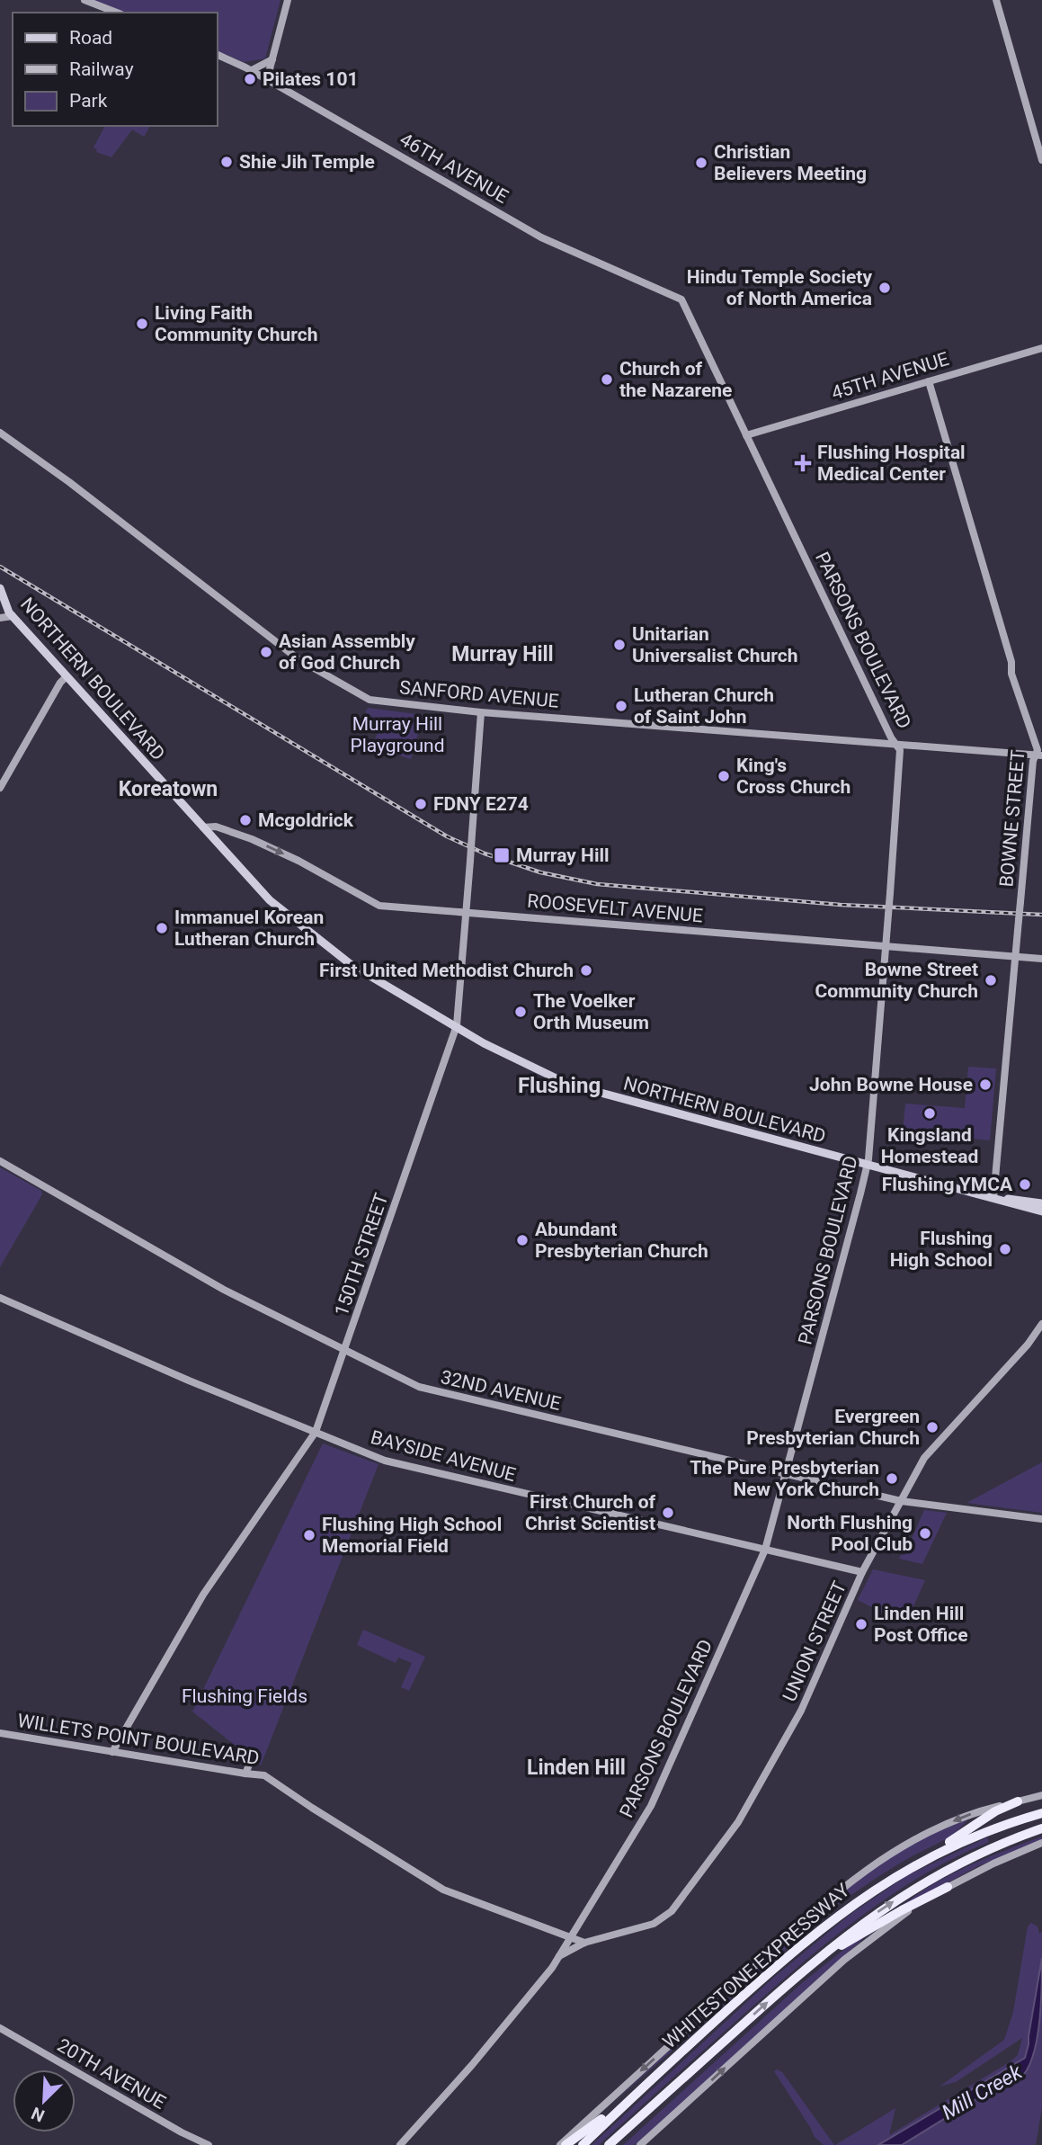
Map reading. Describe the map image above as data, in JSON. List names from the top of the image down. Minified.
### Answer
{"streets":{"highway":["WHITESTONE EXPRESSWAY"],"main road":["NORTHERN BOULEVARD"],"street":["46TH AVENUE","45TH AVENUE","PARSONS BOULEVARD","SANFORD AVENUE","BOWNE STREET","ROOSEVELT AVENUE","150TH STREET","32ND AVENUE","BAYSIDE AVENUE","UNION STREET","WILLETS POINT BOULEVARD","20TH AVENUE"]},"crossings":[["46TH AVENUE","PARSONS BOULEVARD"],["45TH AVENUE","PARSONS BOULEVARD"],["45TH AVENUE","BOWNE STREET"],["PARSONS BOULEVARD","NORTHERN BOULEVARD"],["PARSONS BOULEVARD","SANFORD AVENUE"],["PARSONS BOULEVARD","ROOSEVELT AVENUE"],["PARSONS BOULEVARD","32ND AVENUE"],["PARSONS BOULEVARD","BAYSIDE AVENUE"],["PARSONS BOULEVARD","WILLETS POINT BOULEVARD"],["NORTHERN BOULEVARD","BOWNE STREET"],["NORTHERN BOULEVARD","ROOSEVELT AVENUE"],["NORTHERN BOULEVARD","150TH STREET"],["SANFORD AVENUE","BOWNE STREET"],["SANFORD AVENUE","150TH STREET"],["BOWNE STREET","ROOSEVELT AVENUE"],["ROOSEVELT AVENUE","150TH STREET"],["150TH STREET","32ND AVENUE"],["150TH STREET","BAYSIDE AVENUE"],["150TH STREET","WILLETS POINT BOULEVARD"],["32ND AVENUE","UNION STREET"],["BAYSIDE AVENUE","UNION STREET"],["UNION STREET","WILLETS POINT BOULEVARD"]],"districts":["Murray Hill","Koreatown","Flushing","Linden Hill"],"water":["Mill Creek"],"parks":["Murray Hill Playground","Flushing Fields"],"places":{"other":["Pilates 101","Shie Jih Temple","Christian Believers Meeting","Hindu Temple Society of North America","Living Faith Community Church","Church of the Nazarene","Unitarian Universalist Church","Asian Assembly of God Church","Lutheran Church of Saint John","King's Cross Church","FDNY E274","Mcgoldrick","Immanuel Korean Lutheran Church","First United Methodist Church","Bowne Street Community Church","The Voelker Orth Museum","John Bowne House","Kingsland Homestead","Flushing YMCA","Abundant Presbyterian Church","Flushing High School","Evergreen Presbyterian Church","The Pure Presbyterian New York Church","First Church of Christ Scientist","North Flushing Pool Club","Flushing High School Memorial Field","Linden Hill Post Office"],"health":["Flushing Hospital Medical Center"],"transit":["Murray Hill"]},"legend":["Road","Railway","Park"],"north":"bottom left"}
